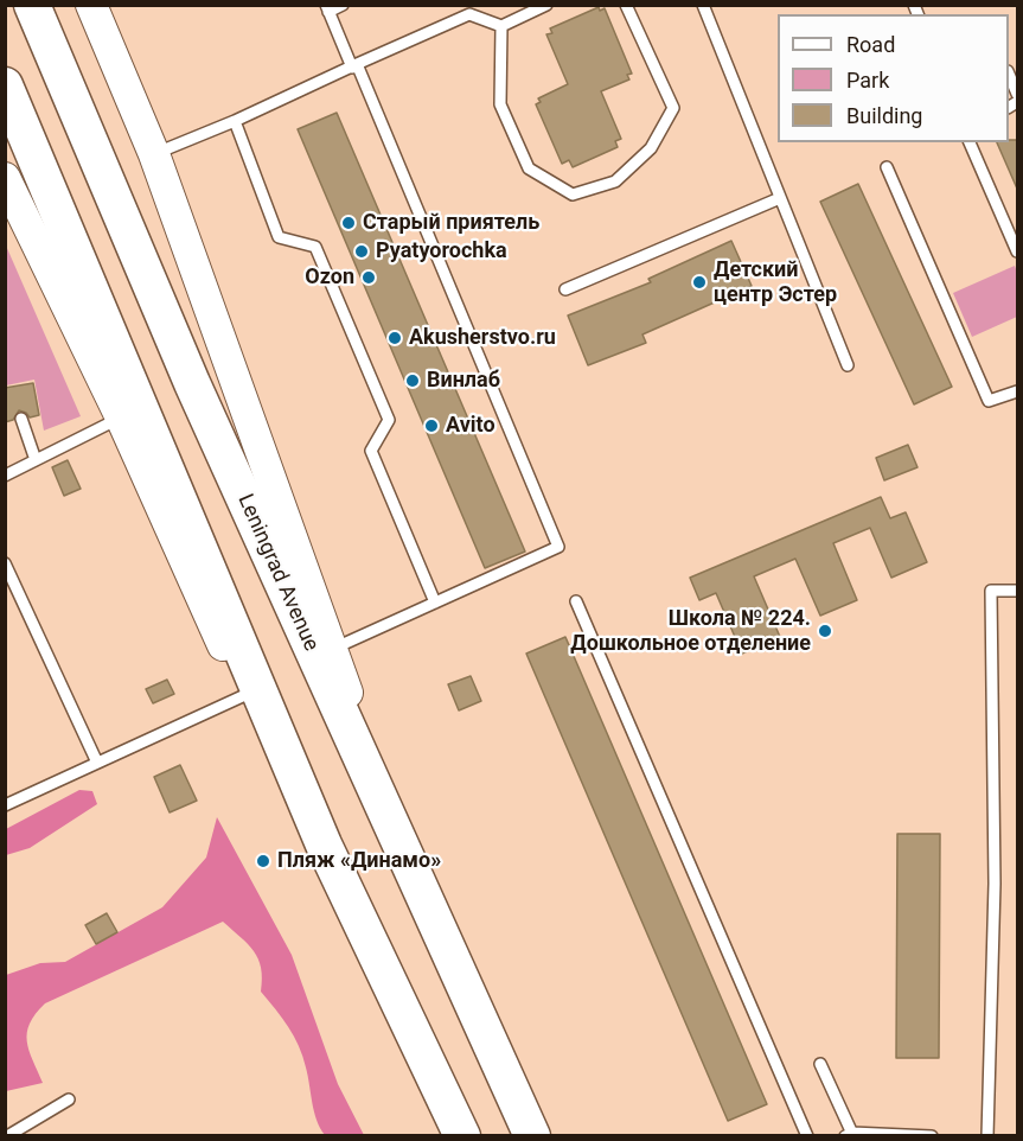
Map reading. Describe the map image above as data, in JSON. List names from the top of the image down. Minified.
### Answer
{"streets":{"main road":["Leningrad Avenue"]},"places":["Старый приятель","Pyatyorochka","Ozon","Детский центр Эстер","Akusherstvo.ru","Винлаб","Avito","Школа № 224. Дошкольное отделение","Пляж «Динамо»"],"legend":["Road","Park","Building"]}
